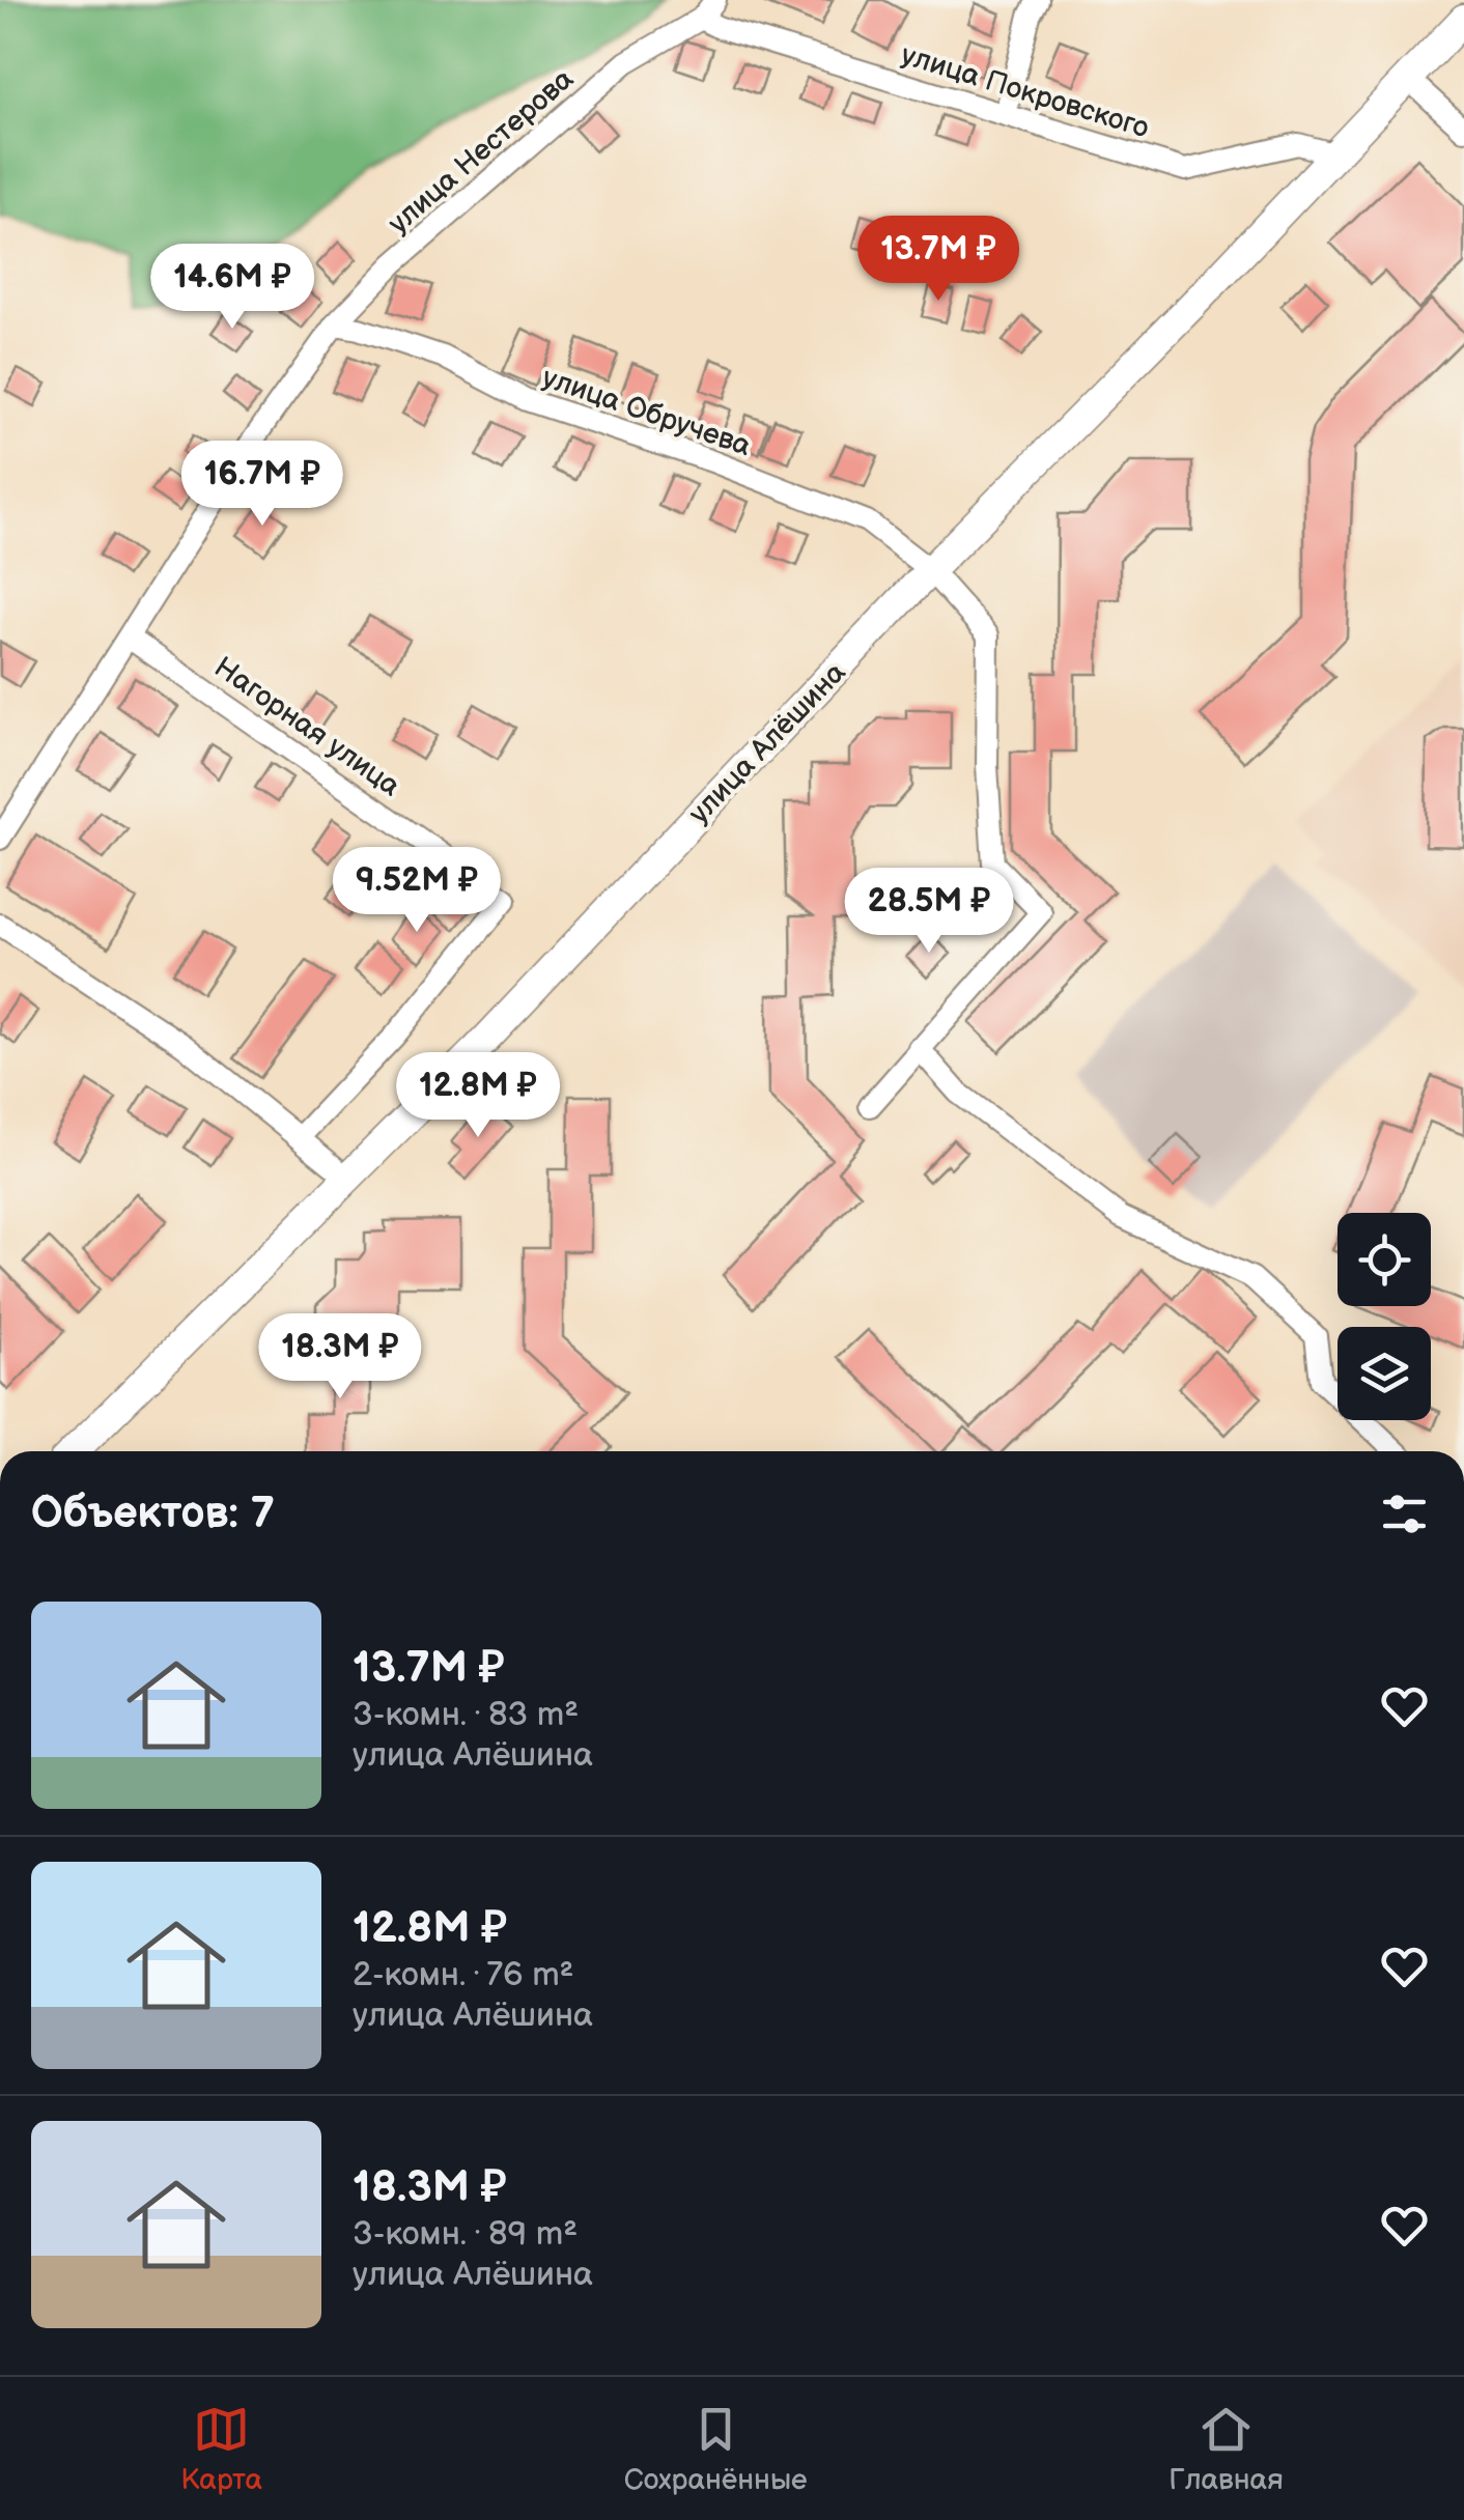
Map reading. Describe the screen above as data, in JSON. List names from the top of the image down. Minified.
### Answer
{"streets":{"street":["улица Покровского","улица Нестерова","улица Обручева","Нагорная улица","улица Алёшина"]},"crossings":[["улица Покровского","улица Нестерова"],["улица Покровского","улица Алёшина"],["улица Нестерова","улица Обручева"],["улица Нестерова","Нагорная улица"],["улица Обручева","улица Алёшина"]],"page":{"price":["13.7M ₽","14.6M ₽","16.7M ₽","9.52M ₽","28.5M ₽","12.8M ₽","18.3M ₽"],"heading":"Объектов: 7","list":[{"name":"13.7M ₽","note":"3-комн. · 83 m² · улица Алёшина"},{"name":"12.8M ₽","note":"2-комн. · 76 m² · улица Алёшина"},{"name":"18.3M ₽","note":"3-комн. · 89 m² · улица Алёшина"}],"tabs":["Карта","Сохранённые","Главная"]}}
